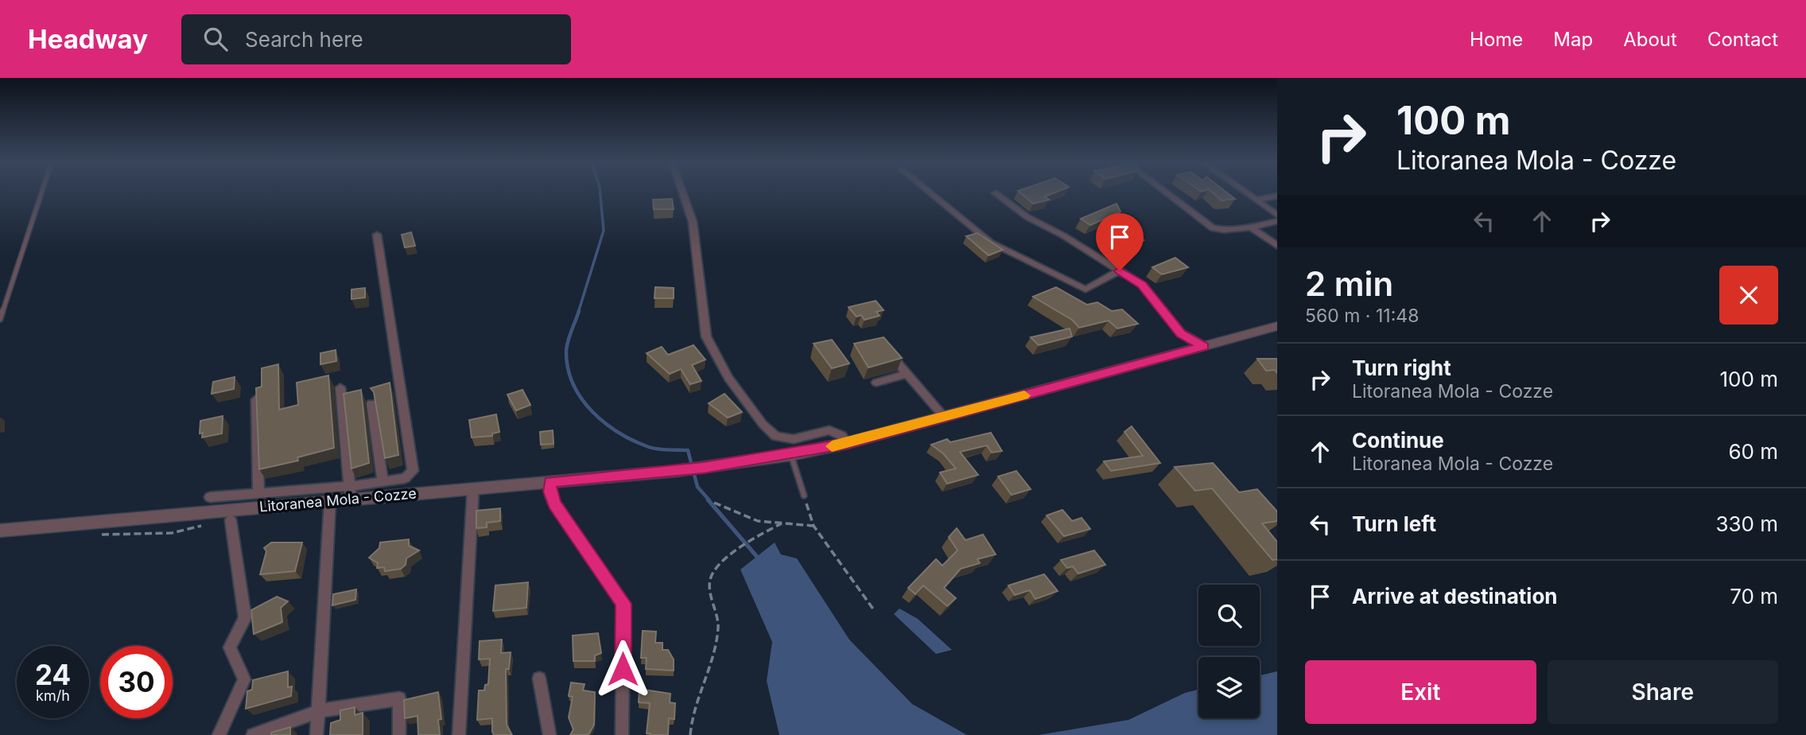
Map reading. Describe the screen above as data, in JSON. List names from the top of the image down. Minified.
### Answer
{"streets":{"street":["Litoranea Mola - Cozze"]},"page":{"header":"Headway","search":"Search here","nav":["Home","Map","About","Contact"],"turn":["100 m","Litoranea Mola - Cozze"],"heading":["2 min","560 m · 11:48"],"list":[{"name":"Turn right","note":"Litoranea Mola - Cozze","value":"100 m"},{"name":"Continue","note":"Litoranea Mola - Cozze","value":"60 m"},{"name":"Turn left","value":"330 m"},{"name":"Arrive at destination","value":"70 m"}],"speed":"24 km/h","limit":"30","buttons":["Exit","Share"]}}
